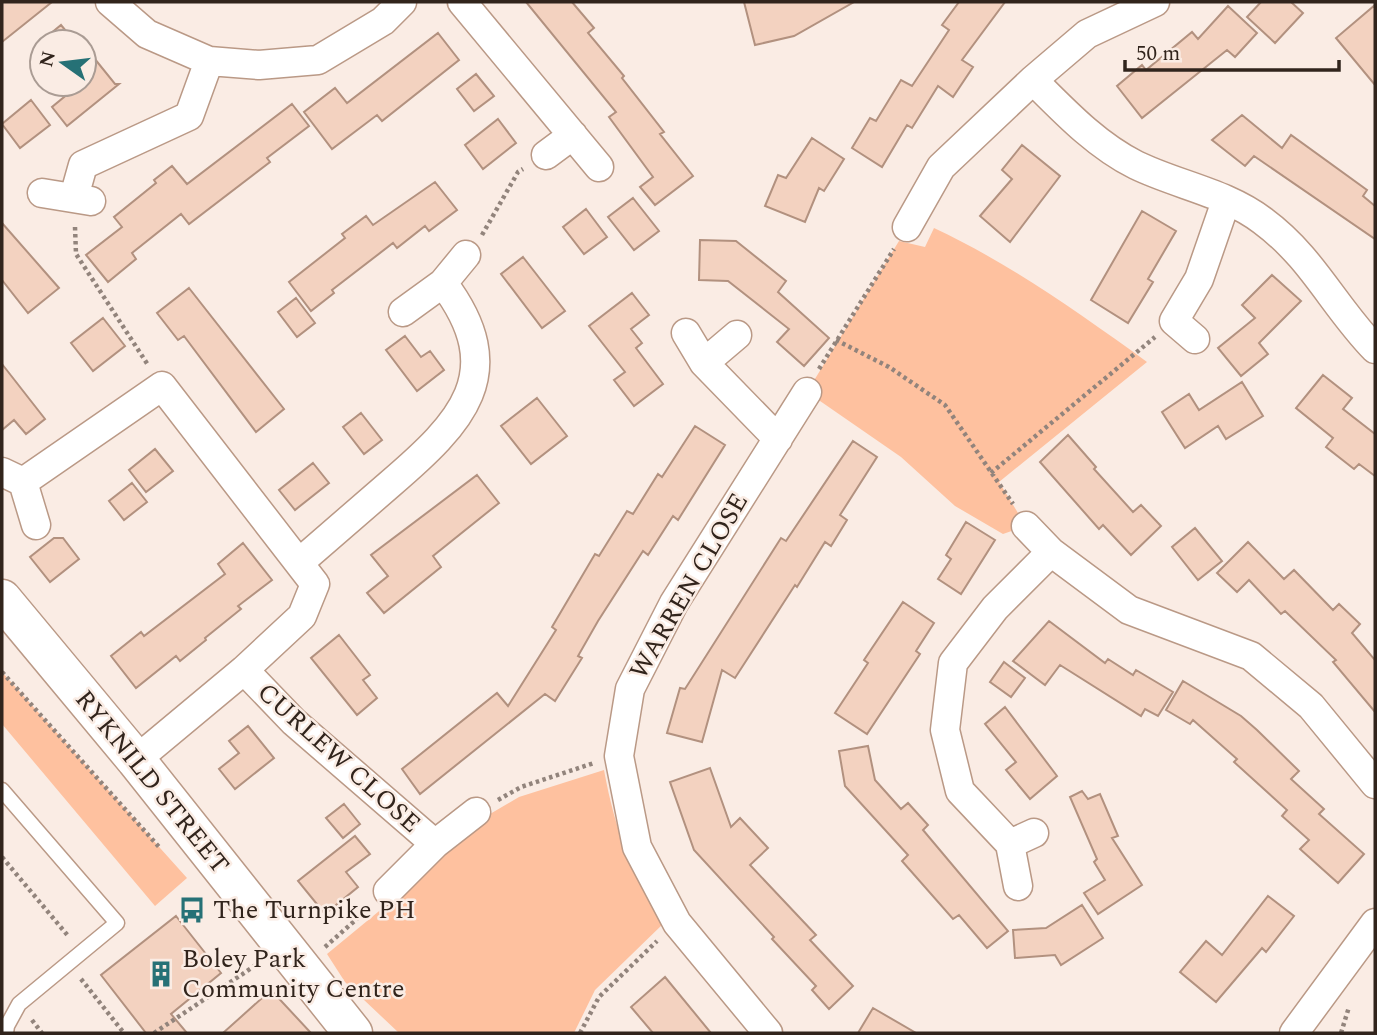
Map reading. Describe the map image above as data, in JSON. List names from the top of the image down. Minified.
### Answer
{"streets":{"street":["WARREN CLOSE","CURLEW CLOSE","RYKNILD STREET"]},"crossings":[["CURLEW CLOSE","RYKNILD STREET"]],"places":{"bus stop":["The Turnpike PH"],"building":["Boley Park Community Centre"]},"scale_bar":"50 m","north":"left"}
